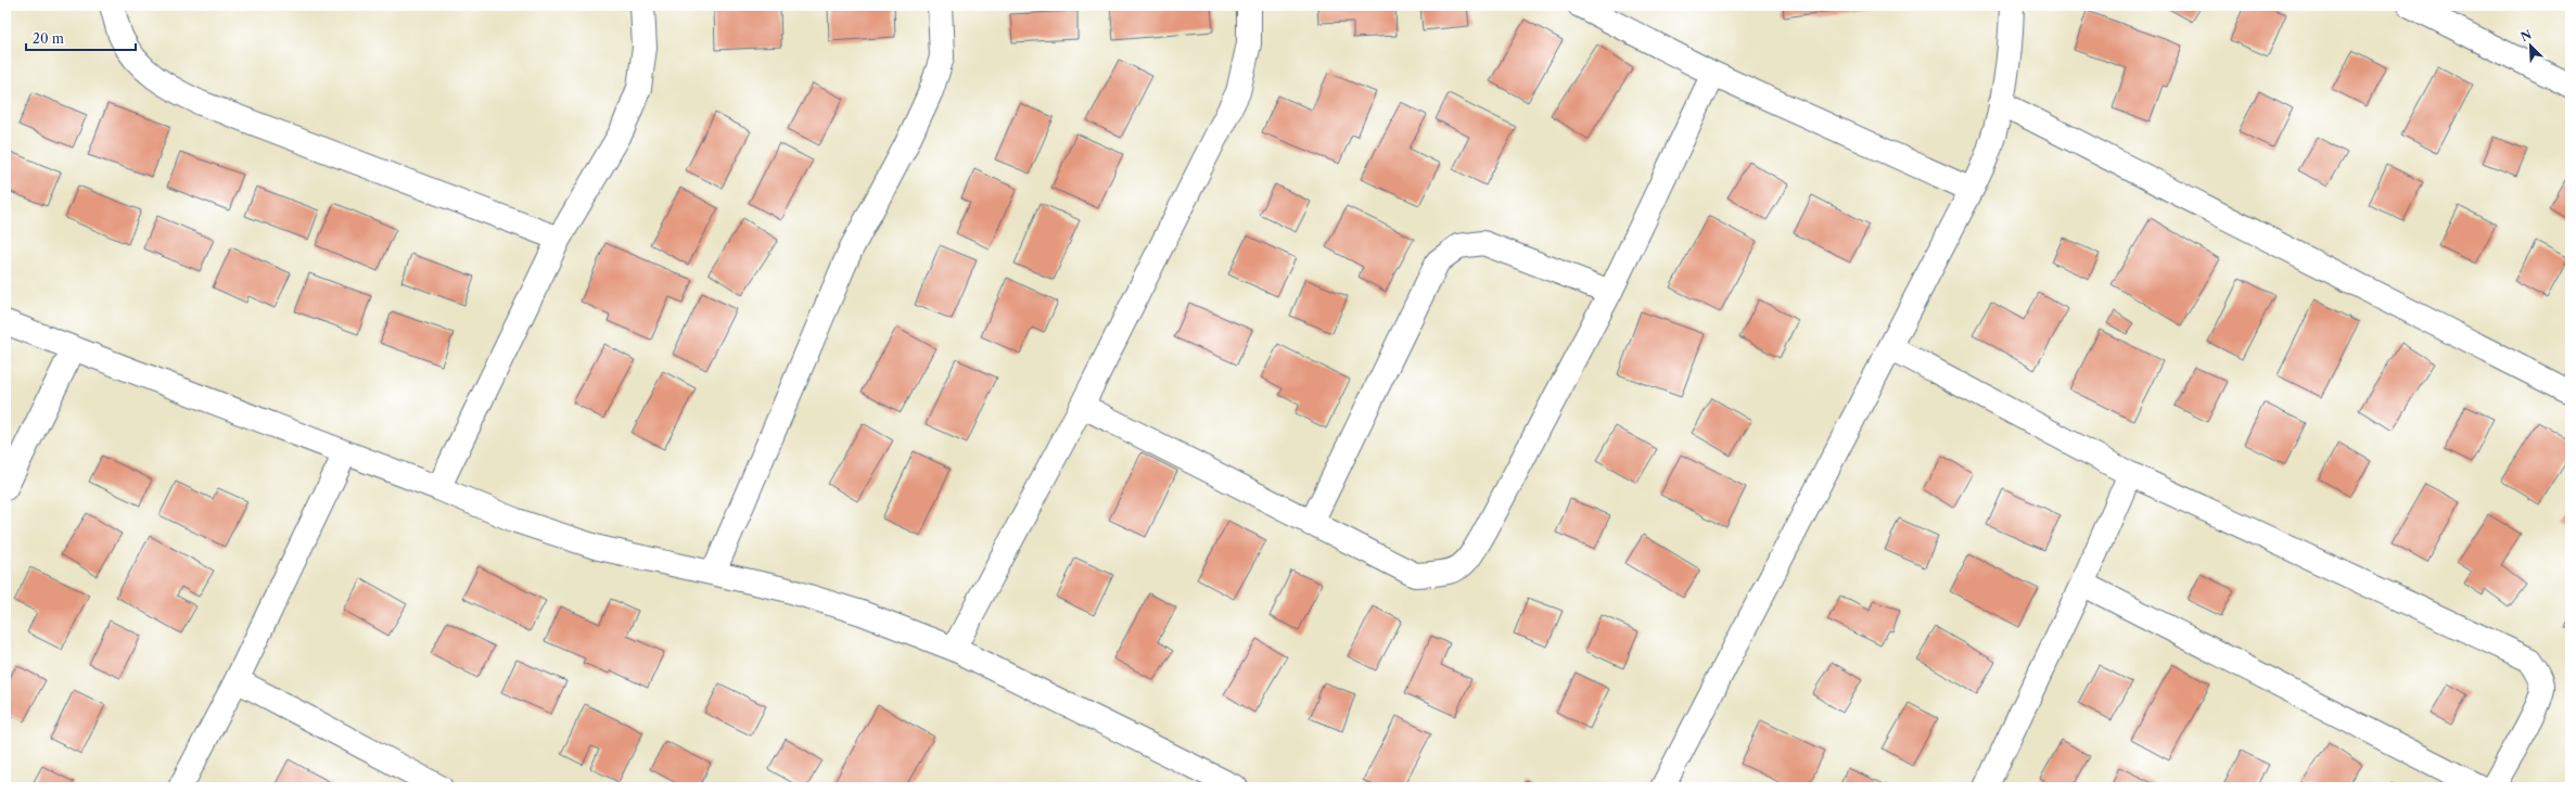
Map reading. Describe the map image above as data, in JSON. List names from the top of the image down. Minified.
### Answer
{"scale_bar":"20 m","north":"top left"}
